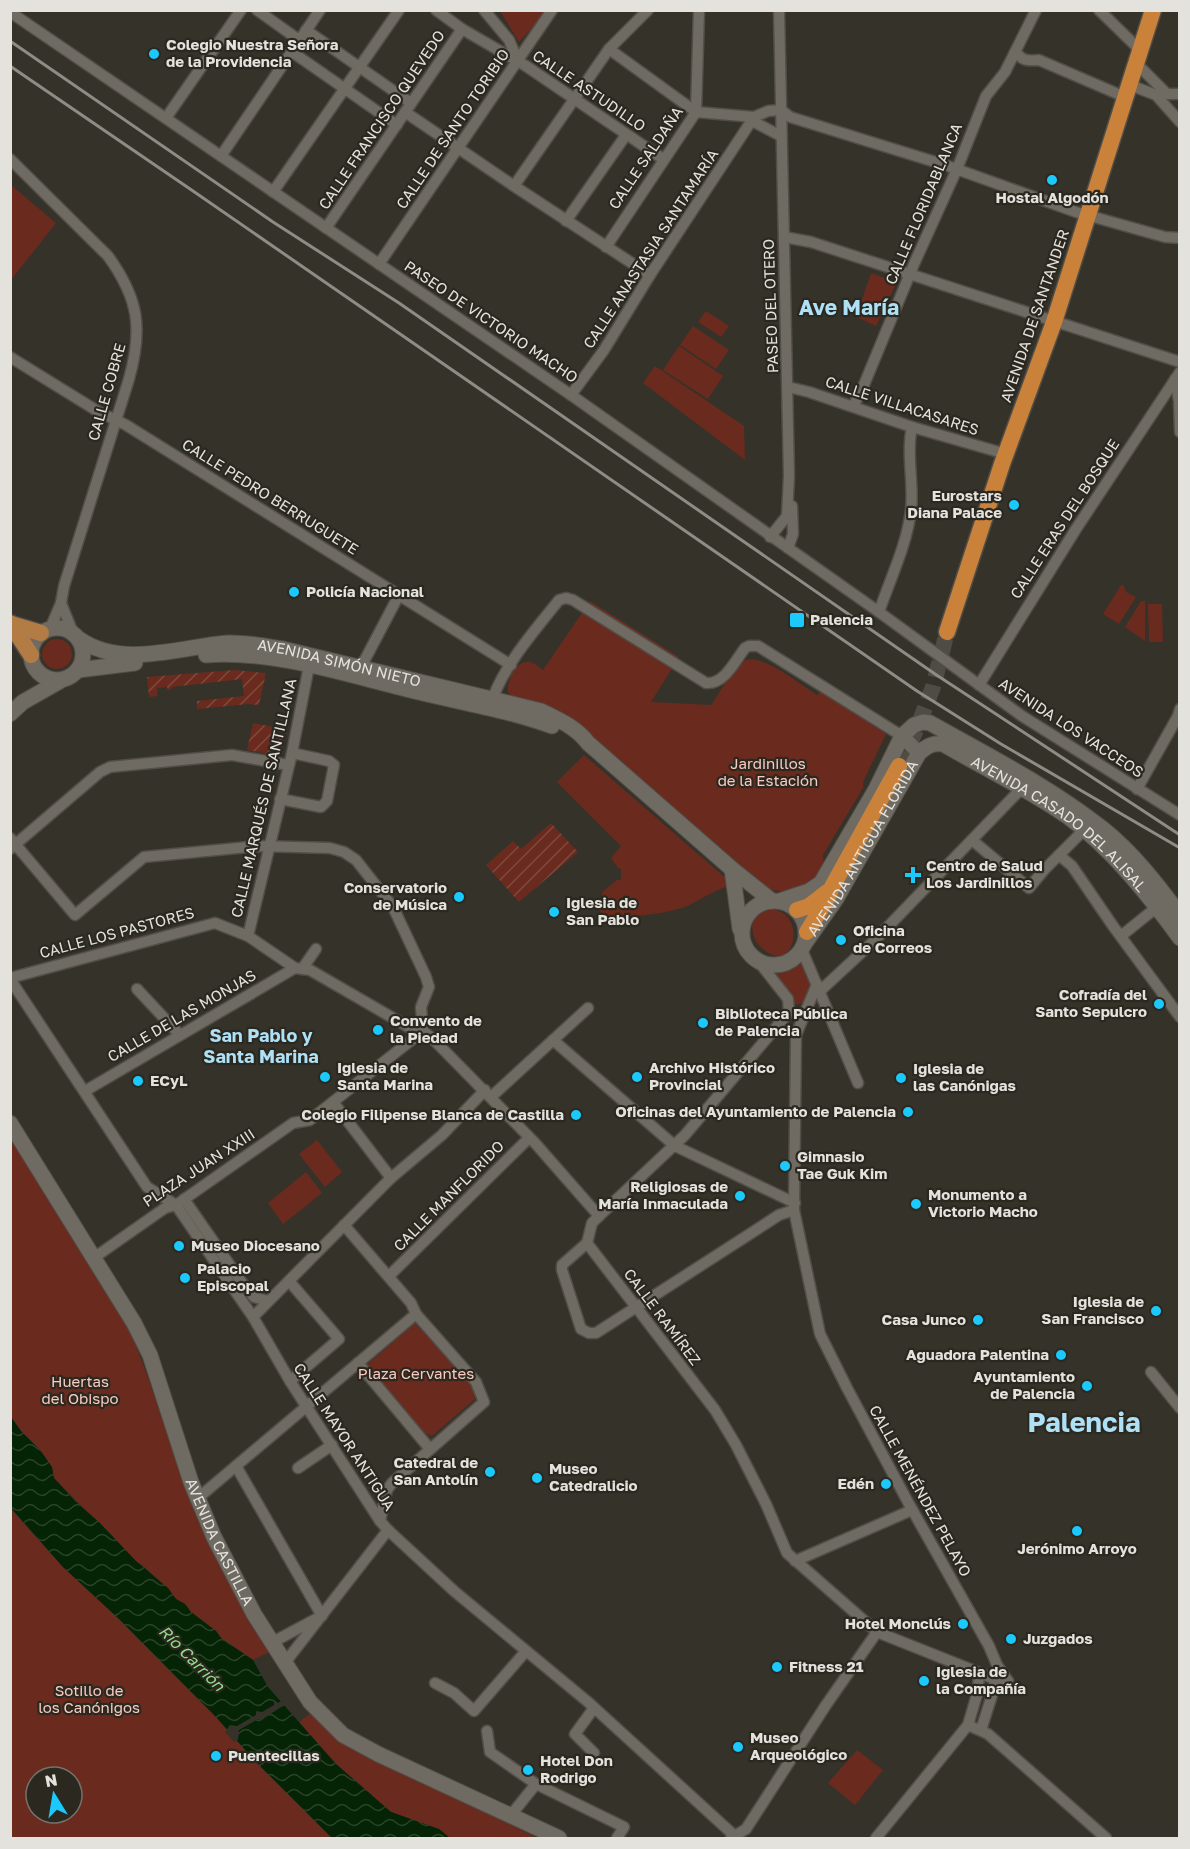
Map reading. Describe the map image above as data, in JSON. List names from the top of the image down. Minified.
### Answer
{"streets":{"highway":["AVENIDA DE SANTANDER"],"main road":["AVENIDA SIMÓN NIETO","AVENIDA CASADO DEL ALISAL","AVENIDA ANTIGUA FLORIDA","AVENIDA CASTILLA"],"street":["CALLE ASTUDILLO","CALLE FRANCISCO QUEVEDO","CALLE DE SANTO TORIBIO","CALLE SALDAÑA","CALLE FLORIDABLANCA","CALLE ANASTASIA SANTAMARÍA","PASEO DEL OTERO","PASEO DE VICTORIO MACHO","CALLE COBRE","CALLE VILLACASARES","CALLE PEDRO BERRUGUETE","CALLE ERAS DEL BOSQUE","AVENIDA LOS VACCEOS","CALLE MARQUÉS DE SANTILLANA","CALLE LOS PASTORES","CALLE DE LAS MONJAS","PLAZA JUAN XXIII","CALLE MANFLORIDO","CALLE RAMÍREZ","CALLE MAYOR ANTIGUA","CALLE MENÉNDEZ PELAYO"]},"crossings":[["CALLE ASTUDILLO","CALLE FRANCISCO QUEVEDO"],["CALLE ASTUDILLO","CALLE DE SANTO TORIBIO"],["CALLE ASTUDILLO","CALLE SALDAÑA"],["CALLE FRANCISCO QUEVEDO","PASEO DE VICTORIO MACHO"],["CALLE DE SANTO TORIBIO","PASEO DE VICTORIO MACHO"],["CALLE FLORIDABLANCA","CALLE VILLACASARES"],["CALLE ANASTASIA SANTAMARÍA","PASEO DE VICTORIO MACHO"],["PASEO DEL OTERO","PASEO DE VICTORIO MACHO"],["PASEO DEL OTERO","CALLE VILLACASARES"],["AVENIDA DE SANTANDER","CALLE VILLACASARES"],["PASEO DE VICTORIO MACHO","AVENIDA LOS VACCEOS"],["CALLE COBRE","CALLE PEDRO BERRUGUETE"],["CALLE COBRE","AVENIDA SIMÓN NIETO"],["CALLE ERAS DEL BOSQUE","AVENIDA LOS VACCEOS"],["AVENIDA SIMÓN NIETO","CALLE MARQUÉS DE SANTILLANA"],["AVENIDA SIMÓN NIETO","AVENIDA ANTIGUA FLORIDA"],["CALLE MARQUÉS DE SANTILLANA","CALLE LOS PASTORES"],["AVENIDA CASADO DEL ALISAL","AVENIDA ANTIGUA FLORIDA"],["CALLE LOS PASTORES","CALLE DE LAS MONJAS"],["CALLE LOS PASTORES","PLAZA JUAN XXIII"],["CALLE LOS PASTORES","CALLE MANFLORIDO"],["CALLE LOS PASTORES","CALLE MAYOR ANTIGUA"],["CALLE DE LAS MONJAS","CALLE MAYOR ANTIGUA"],["PLAZA JUAN XXIII","CALLE MAYOR ANTIGUA"],["PLAZA JUAN XXIII","AVENIDA CASTILLA"],["CALLE RAMÍREZ","CALLE MENÉNDEZ PELAYO"]],"districts":["Ave María","San Pablo y Santa Marina","Palencia"],"water":["Río Carrión"],"parks":["Jardinillos de la Estación","Plaza Cervantes","Huertas del Obispo","Sotillo de los Canónigos"],"places":{"other":["Colegio Nuestra Señora de la Providencia","Hostal Algodón","Eurostars Diana Palace","Policía Nacional","Conservatorio de Música","Iglesia de San Pablo","Oficina de Correos","Cofradía del Santo Sepulcro","Biblioteca Pública de Palencia","Convento de la Piedad","Iglesia de Santa Marina","Archivo Histórico Provincial","Iglesia de las Canónigas","ECyL","Oficinas del Ayuntamiento de Palencia","Colegio Filipense Blanca de Castilla","Gimnasio Tae Guk Kim","Religiosas de María Inmaculada","Monumento a Victorio Macho","Museo Diocesano","Palacio Episcopal","Iglesia de San Francisco","Casa Junco","Aguadora Palentina","Ayuntamiento de Palencia","Catedral de San Antolín","Museo Catedralicio","Edén","Jerónimo Arroyo","Hotel Monclús","Juzgados","Fitness 21","Iglesia de la Compañía","Museo Arqueológico","Puentecillas","Hotel Don Rodrigo"],"transit":["Palencia"],"health":["Centro de Salud Los Jardinillos"]},"north":"top"}
